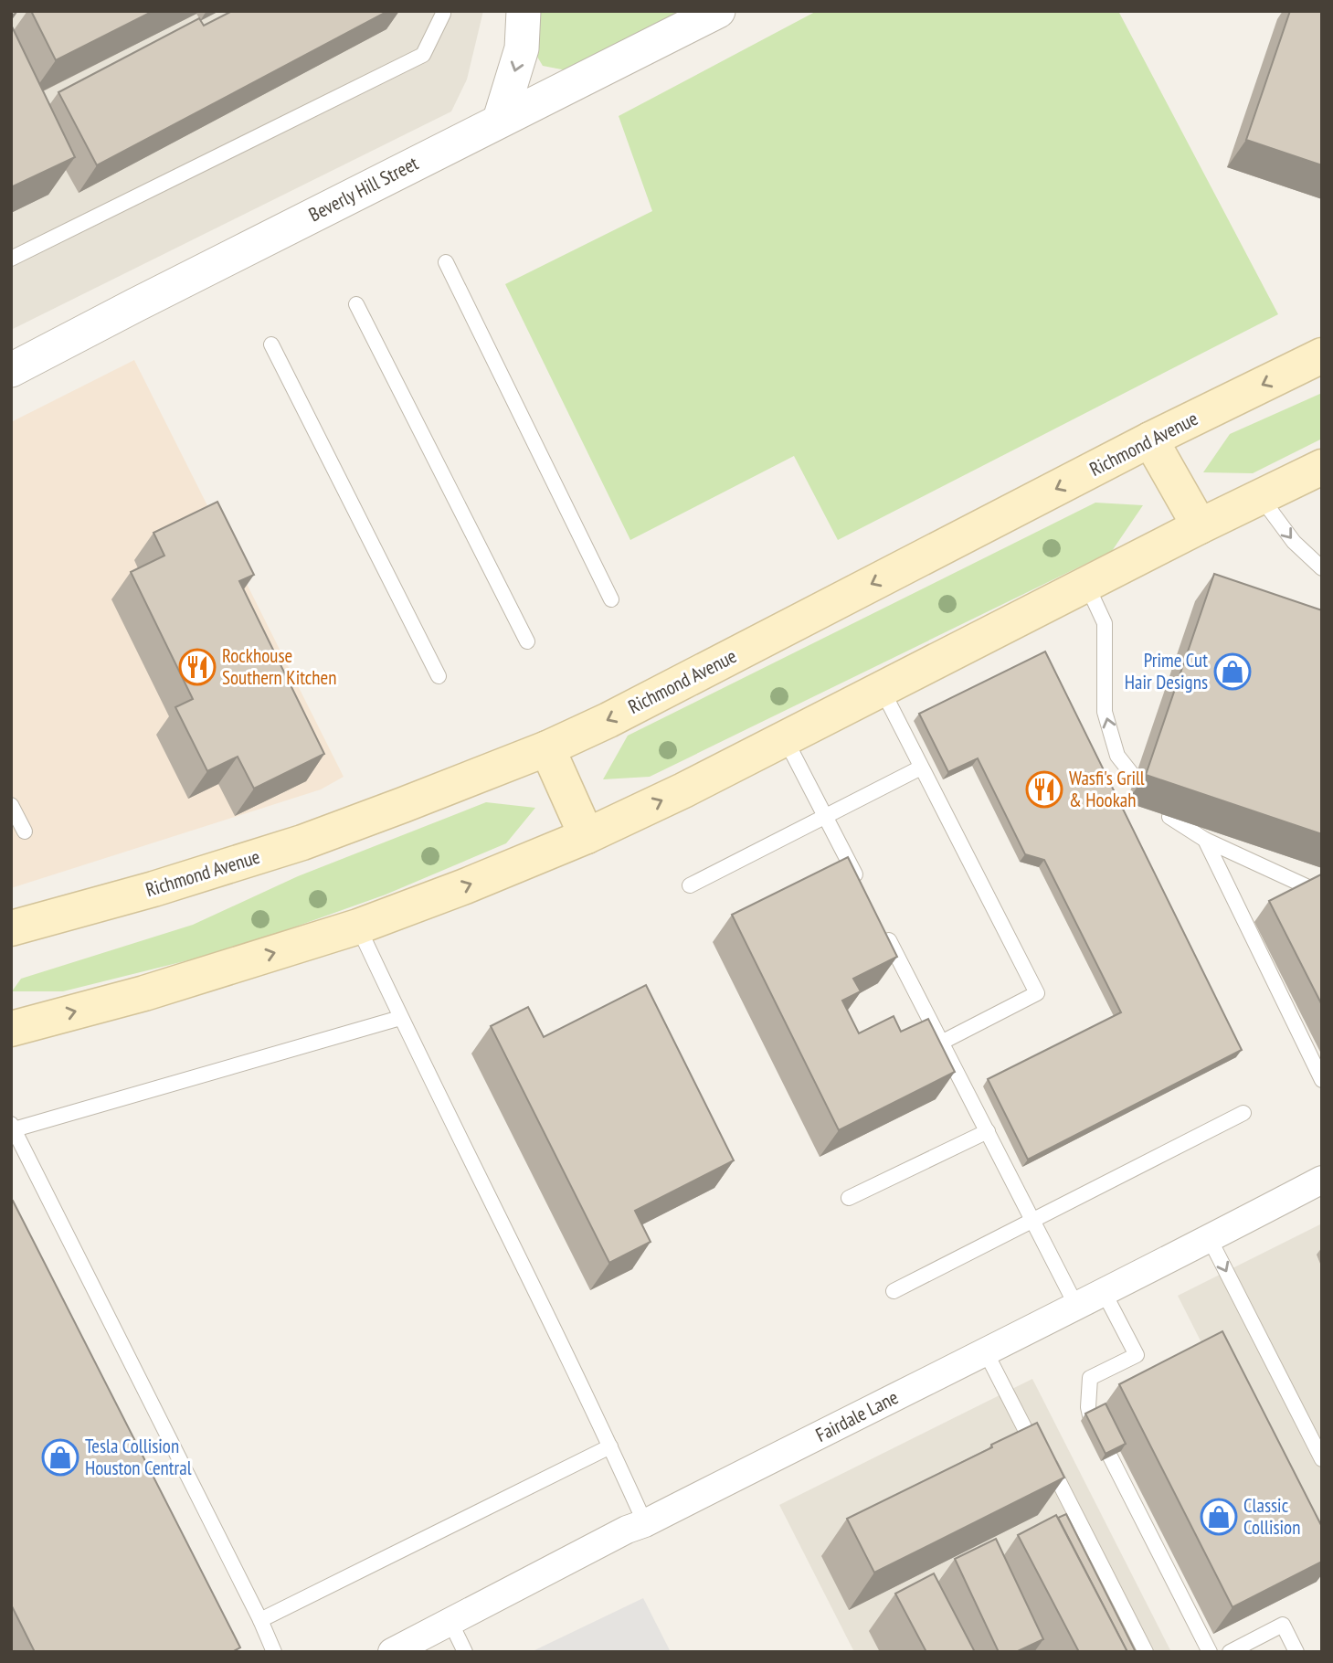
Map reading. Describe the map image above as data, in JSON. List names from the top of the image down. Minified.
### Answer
{"streets":{"main road":["Richmond Avenue"],"street":["Beverly Hill Street","Fairdale Lane"]},"places":{"restaurant":["Rockhouse Southern Kitchen","Wasfi's Grill & Hookah"],"shop":["Prime Cut Hair Designs","Tesla Collision Houston Central","Classic Collision"]}}
